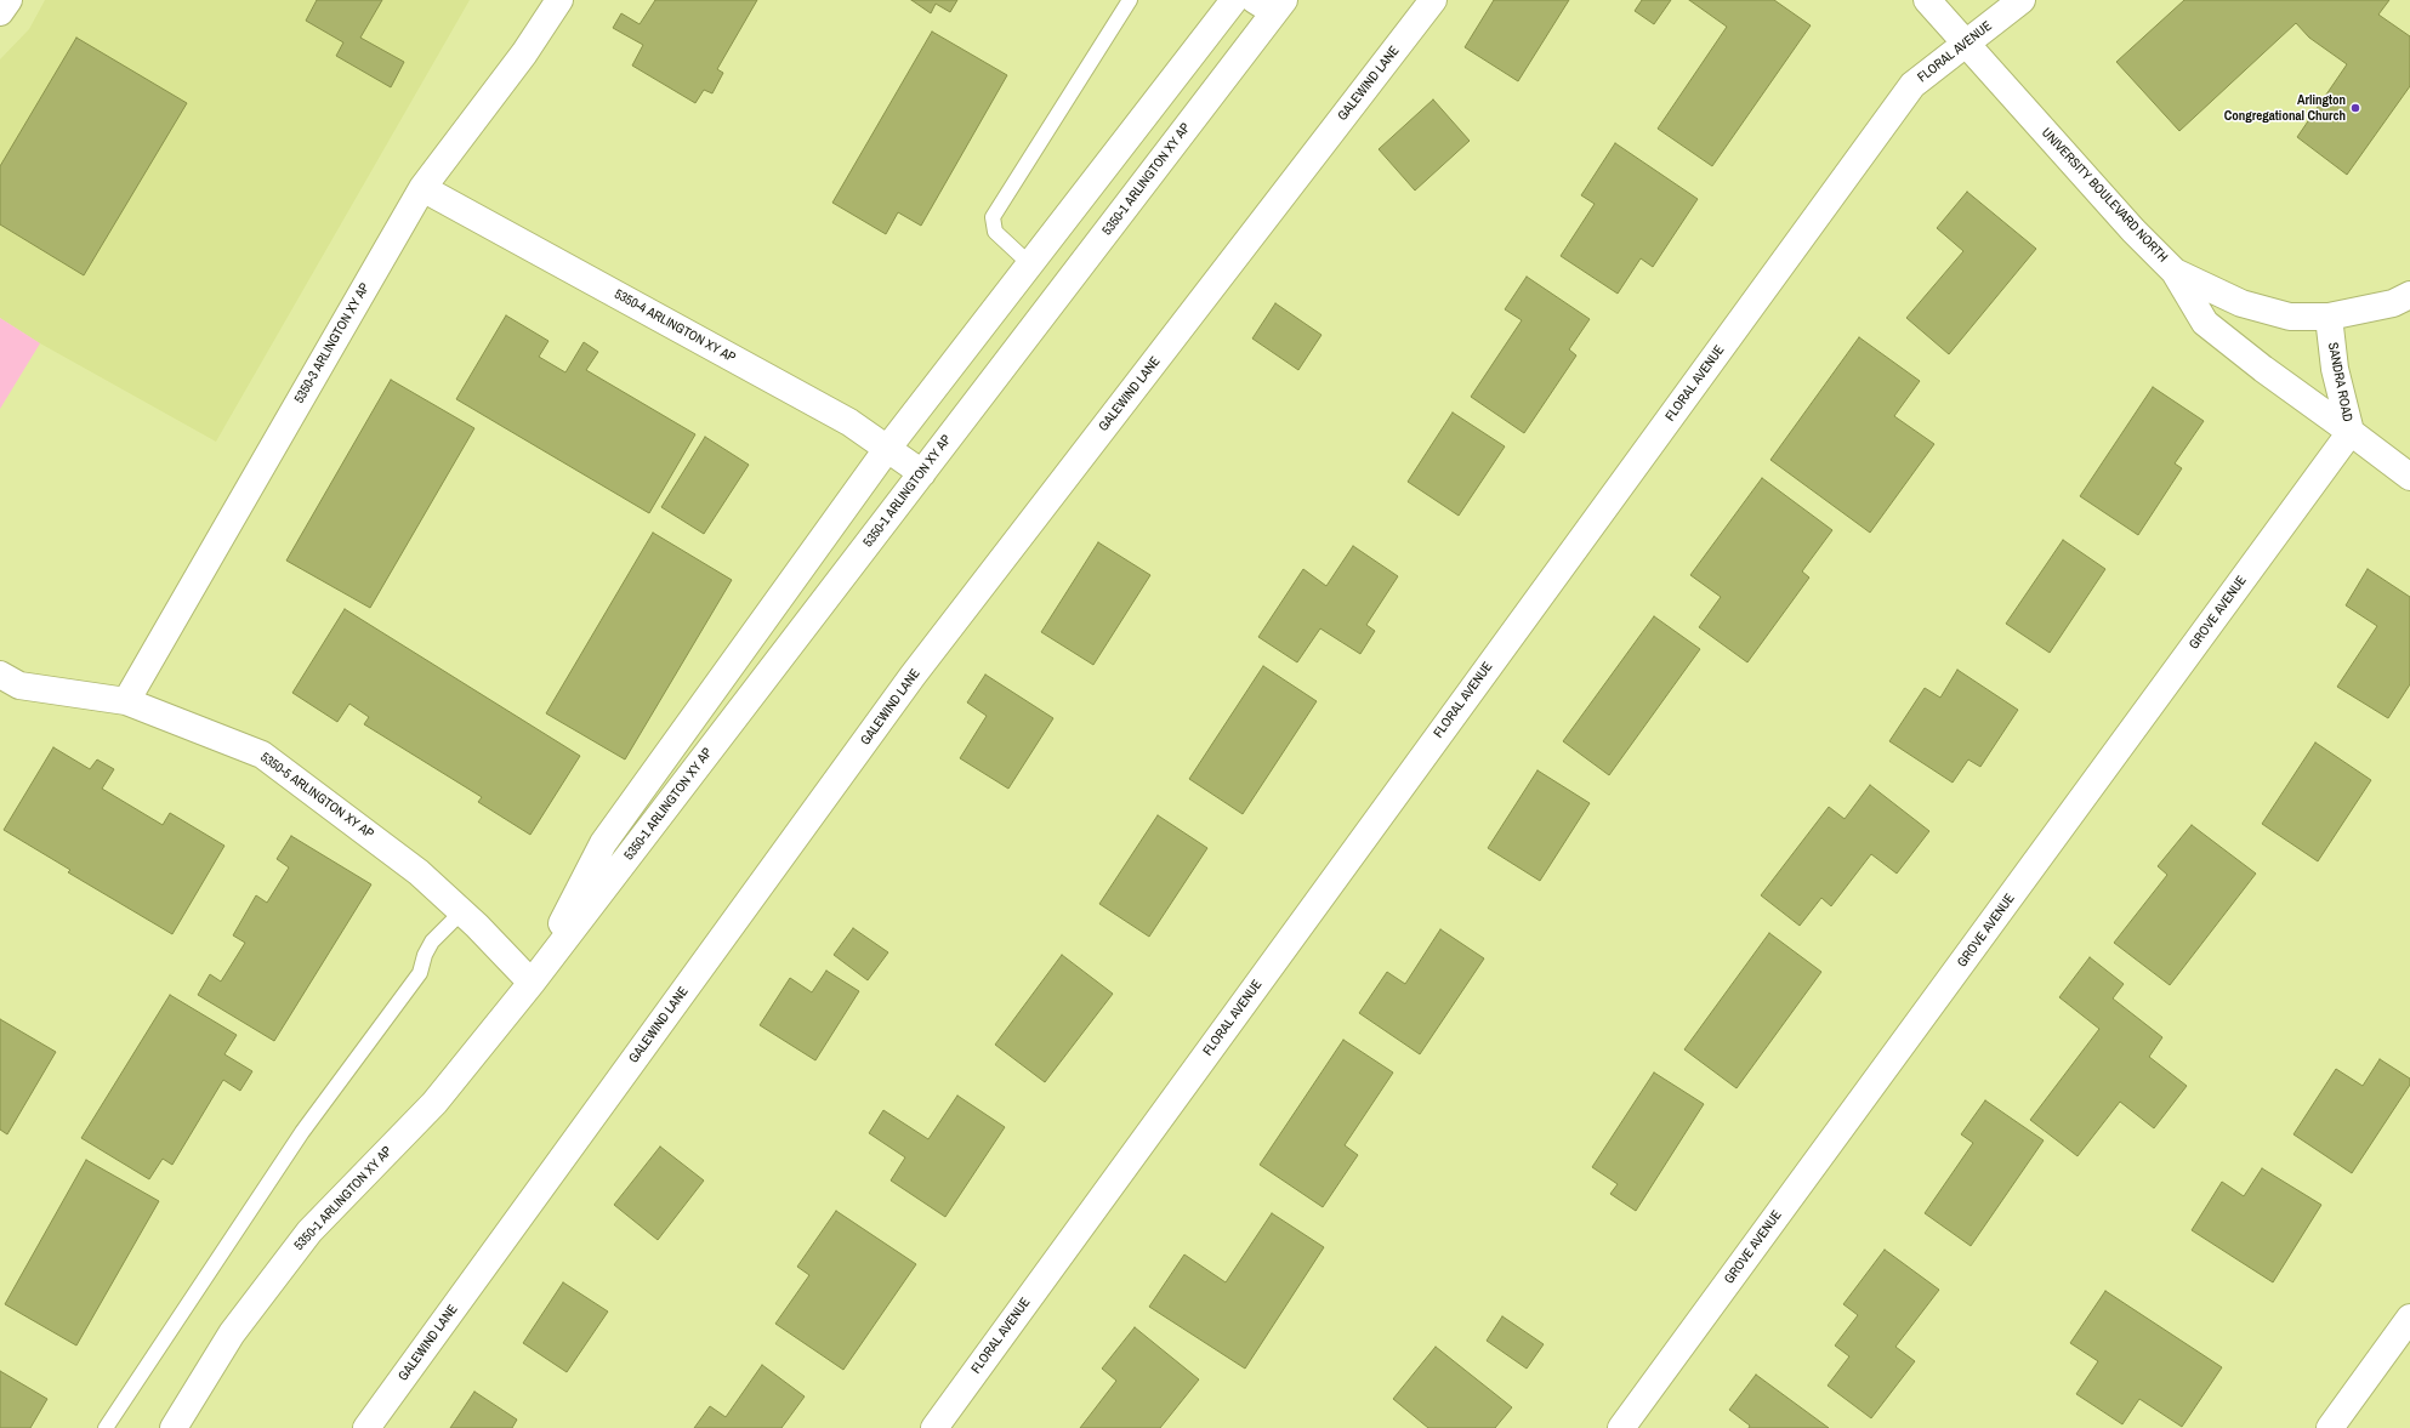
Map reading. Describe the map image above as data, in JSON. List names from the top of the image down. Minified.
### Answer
{"streets":{"street":["FLORAL AVENUE","GALEWIND LANE","5350-1 ARLINGTON XY AP","UNIVERSITY BOULEVARD NORTH","5350-4 ARLINGTON XY AP","5350-3 ARLINGTON XY AP","SANDRA ROAD","GROVE AVENUE","5350-5 ARLINGTON XY AP"]},"crossings":[["FLORAL AVENUE","UNIVERSITY BOULEVARD NORTH"],["5350-1 ARLINGTON XY AP","5350-4 ARLINGTON XY AP"],["5350-1 ARLINGTON XY AP","5350-5 ARLINGTON XY AP"],["UNIVERSITY BOULEVARD NORTH","SANDRA ROAD"],["5350-4 ARLINGTON XY AP","5350-3 ARLINGTON XY AP"],["5350-3 ARLINGTON XY AP","5350-5 ARLINGTON XY AP"],["SANDRA ROAD","GROVE AVENUE"]],"places":["Arlington Congregational Church"]}
